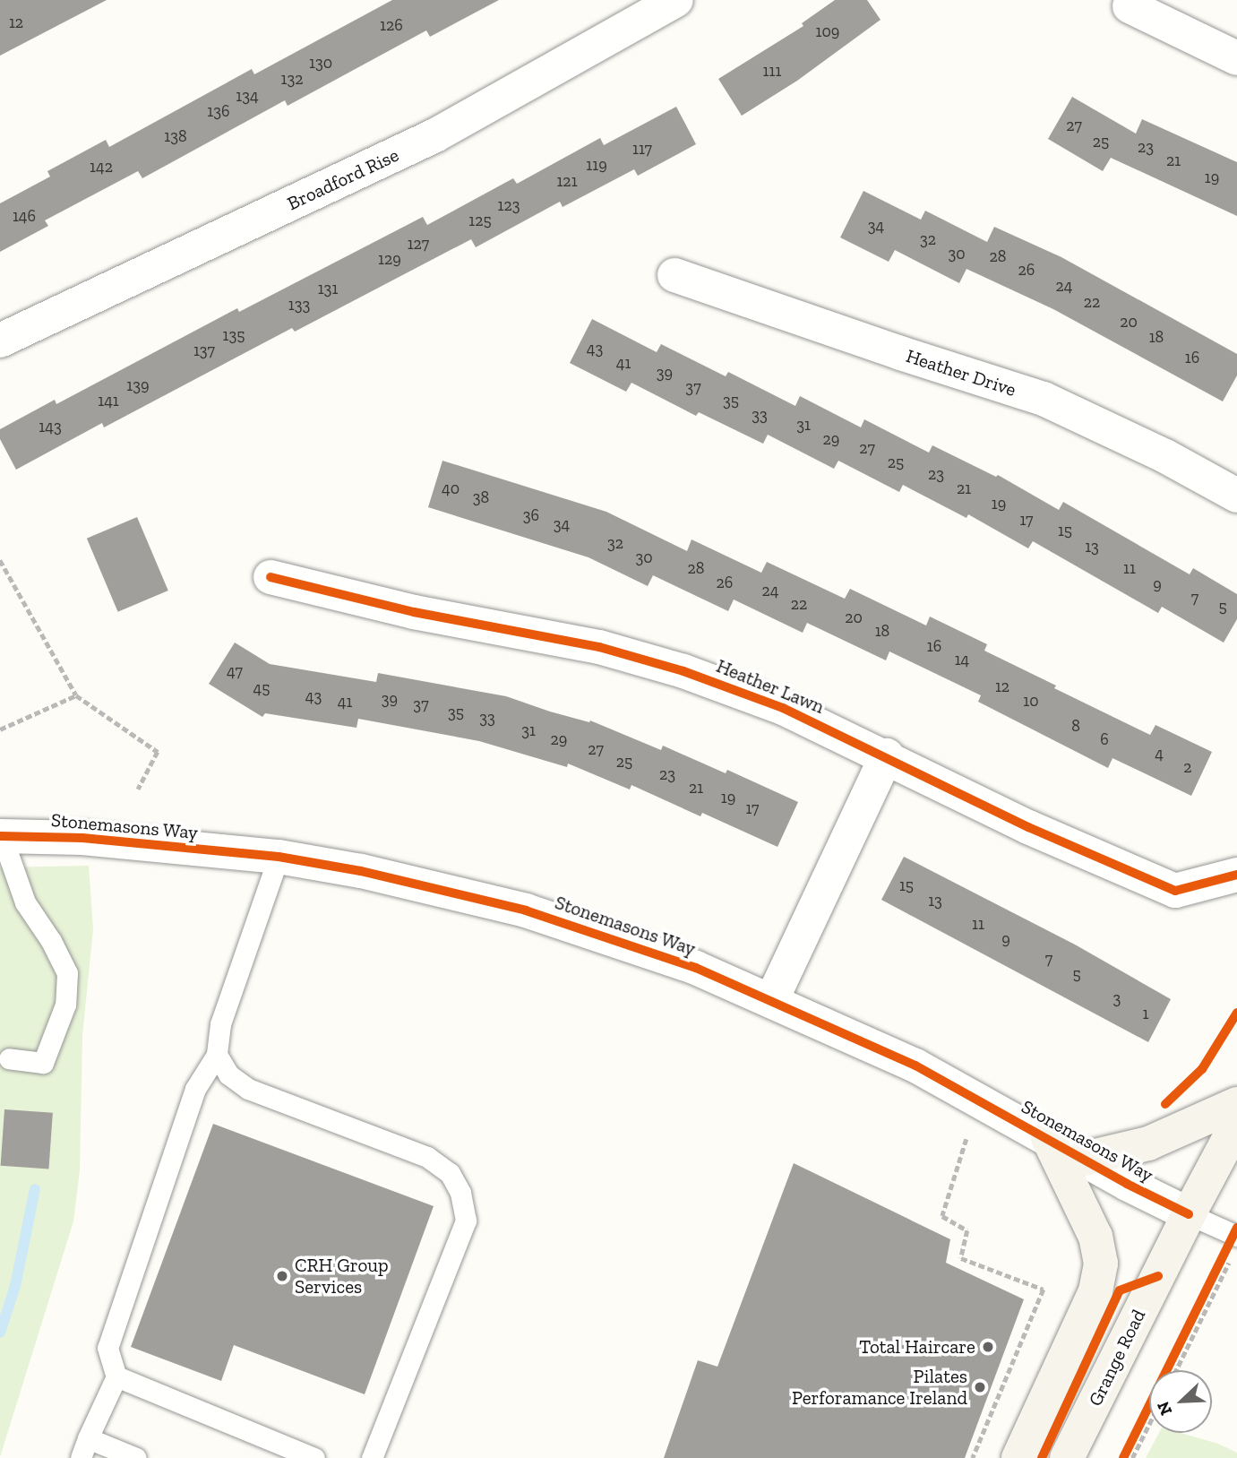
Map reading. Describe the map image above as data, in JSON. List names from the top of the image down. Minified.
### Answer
{"streets":{"main road":["Grange Road"],"street":["Broadford Rise","Heather Drive","Heather Lawn","Stonemasons Way"]},"crossings":[["Stonemasons Way","Grange Road"]],"places":["CRH Group Services","Total Haircare","Pilates Perforamance Ireland"],"house_numbers":["12","126","109","130","111","132","134","136","27","138","25","23","117","21","119","142","19","121","123","146","125","34","32","127","30","28","129","26","24","131","22","133","20","135","18","43","137","16","41","39","139","37","141","35","33","31","143","29","27","25","23","40","21","38","19","36","17","34","15","32","13","30","28","11","26","9","24","7","22","5","20","18","16","14","47","12","45","43","39","10","41","37","35","33","8","31","29","6","27","4","25","2","23","21","19","17","15","13","11","9","7","5","3","1"],"north":"bottom left"}
